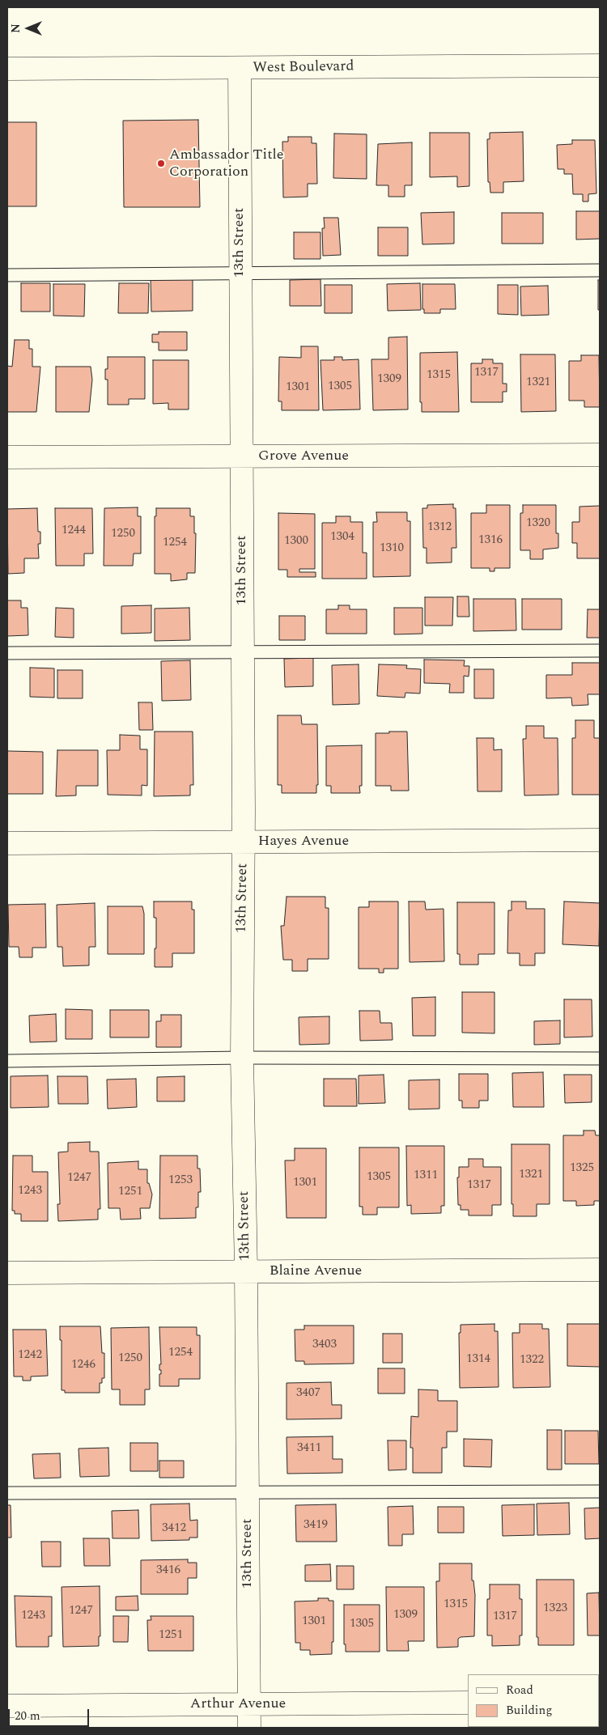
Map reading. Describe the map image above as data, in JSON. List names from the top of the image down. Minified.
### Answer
{"streets":{"street":["West Boulevard","13th Street","Grove Avenue","Hayes Avenue","Blaine Avenue","Arthur Avenue"]},"crossings":[["West Boulevard","13th Street"],["13th Street","Grove Avenue"],["13th Street","Hayes Avenue"],["13th Street","Blaine Avenue"],["13th Street","Arthur Avenue"]],"places":["Ambassador Title Corporation"],"house_numbers":["1317","1315","1309","1321","1305","1301","1320","1312","1244","1250","1304","1316","1300","1254","1310","1325","1321","1311","1305","1247","1253","1301","1317","1243","1251","3403","1254","1242","1250","1314","1322","1246","3407","3411","3419","3412","3416","1315","1323","1247","1309","1243","1317","1301","1305","1251"],"legend":["Road","Building"],"scale_bar":"20 m","north":"left"}
